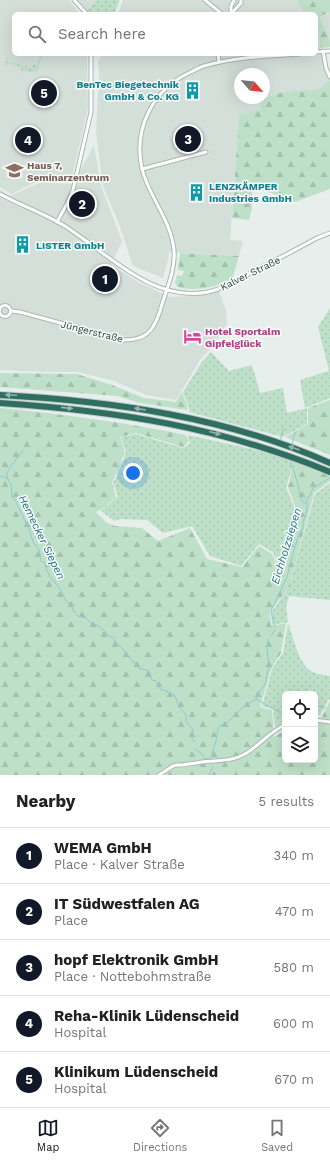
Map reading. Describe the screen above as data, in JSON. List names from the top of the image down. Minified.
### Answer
{"streets":{"street":["Kalver Straße","Jüngerstraße"]},"crossings":[["Kalver Straße","Jüngerstraße"]],"water":["Hemecker Siepen","Eichholzsiepen"],"places":{"building":["BenTec Biegetechnik GmbH & Co. KG","LENZKÄMPER Industries GmbH","LISTER GmbH"],"school or university":["Haus 7, Seminarzentrum"],"hotel":["Hotel Sportalm Gipfelglück"]},"north":"bottom right","page":{"search":"Search here","pins":["5","3","4","2","1"],"heading":["Nearby","5 results"],"list":[{"mark":"1","name":"WEMA GmbH","note":"Place · Kalver Straße","value":"340 m"},{"mark":"2","name":"IT Südwestfalen AG","note":"Place","value":"470 m"},{"mark":"3","name":"hopf Elektronik GmbH","note":"Place · Nottebohmstraße","value":"580 m"},{"mark":"4","name":"Reha-Klinik Lüdenscheid","note":"Hospital","value":"600 m"},{"mark":"5","name":"Klinikum Lüdenscheid","note":"Hospital","value":"670 m"}],"nav":["Map","Directions","Saved"]}}
